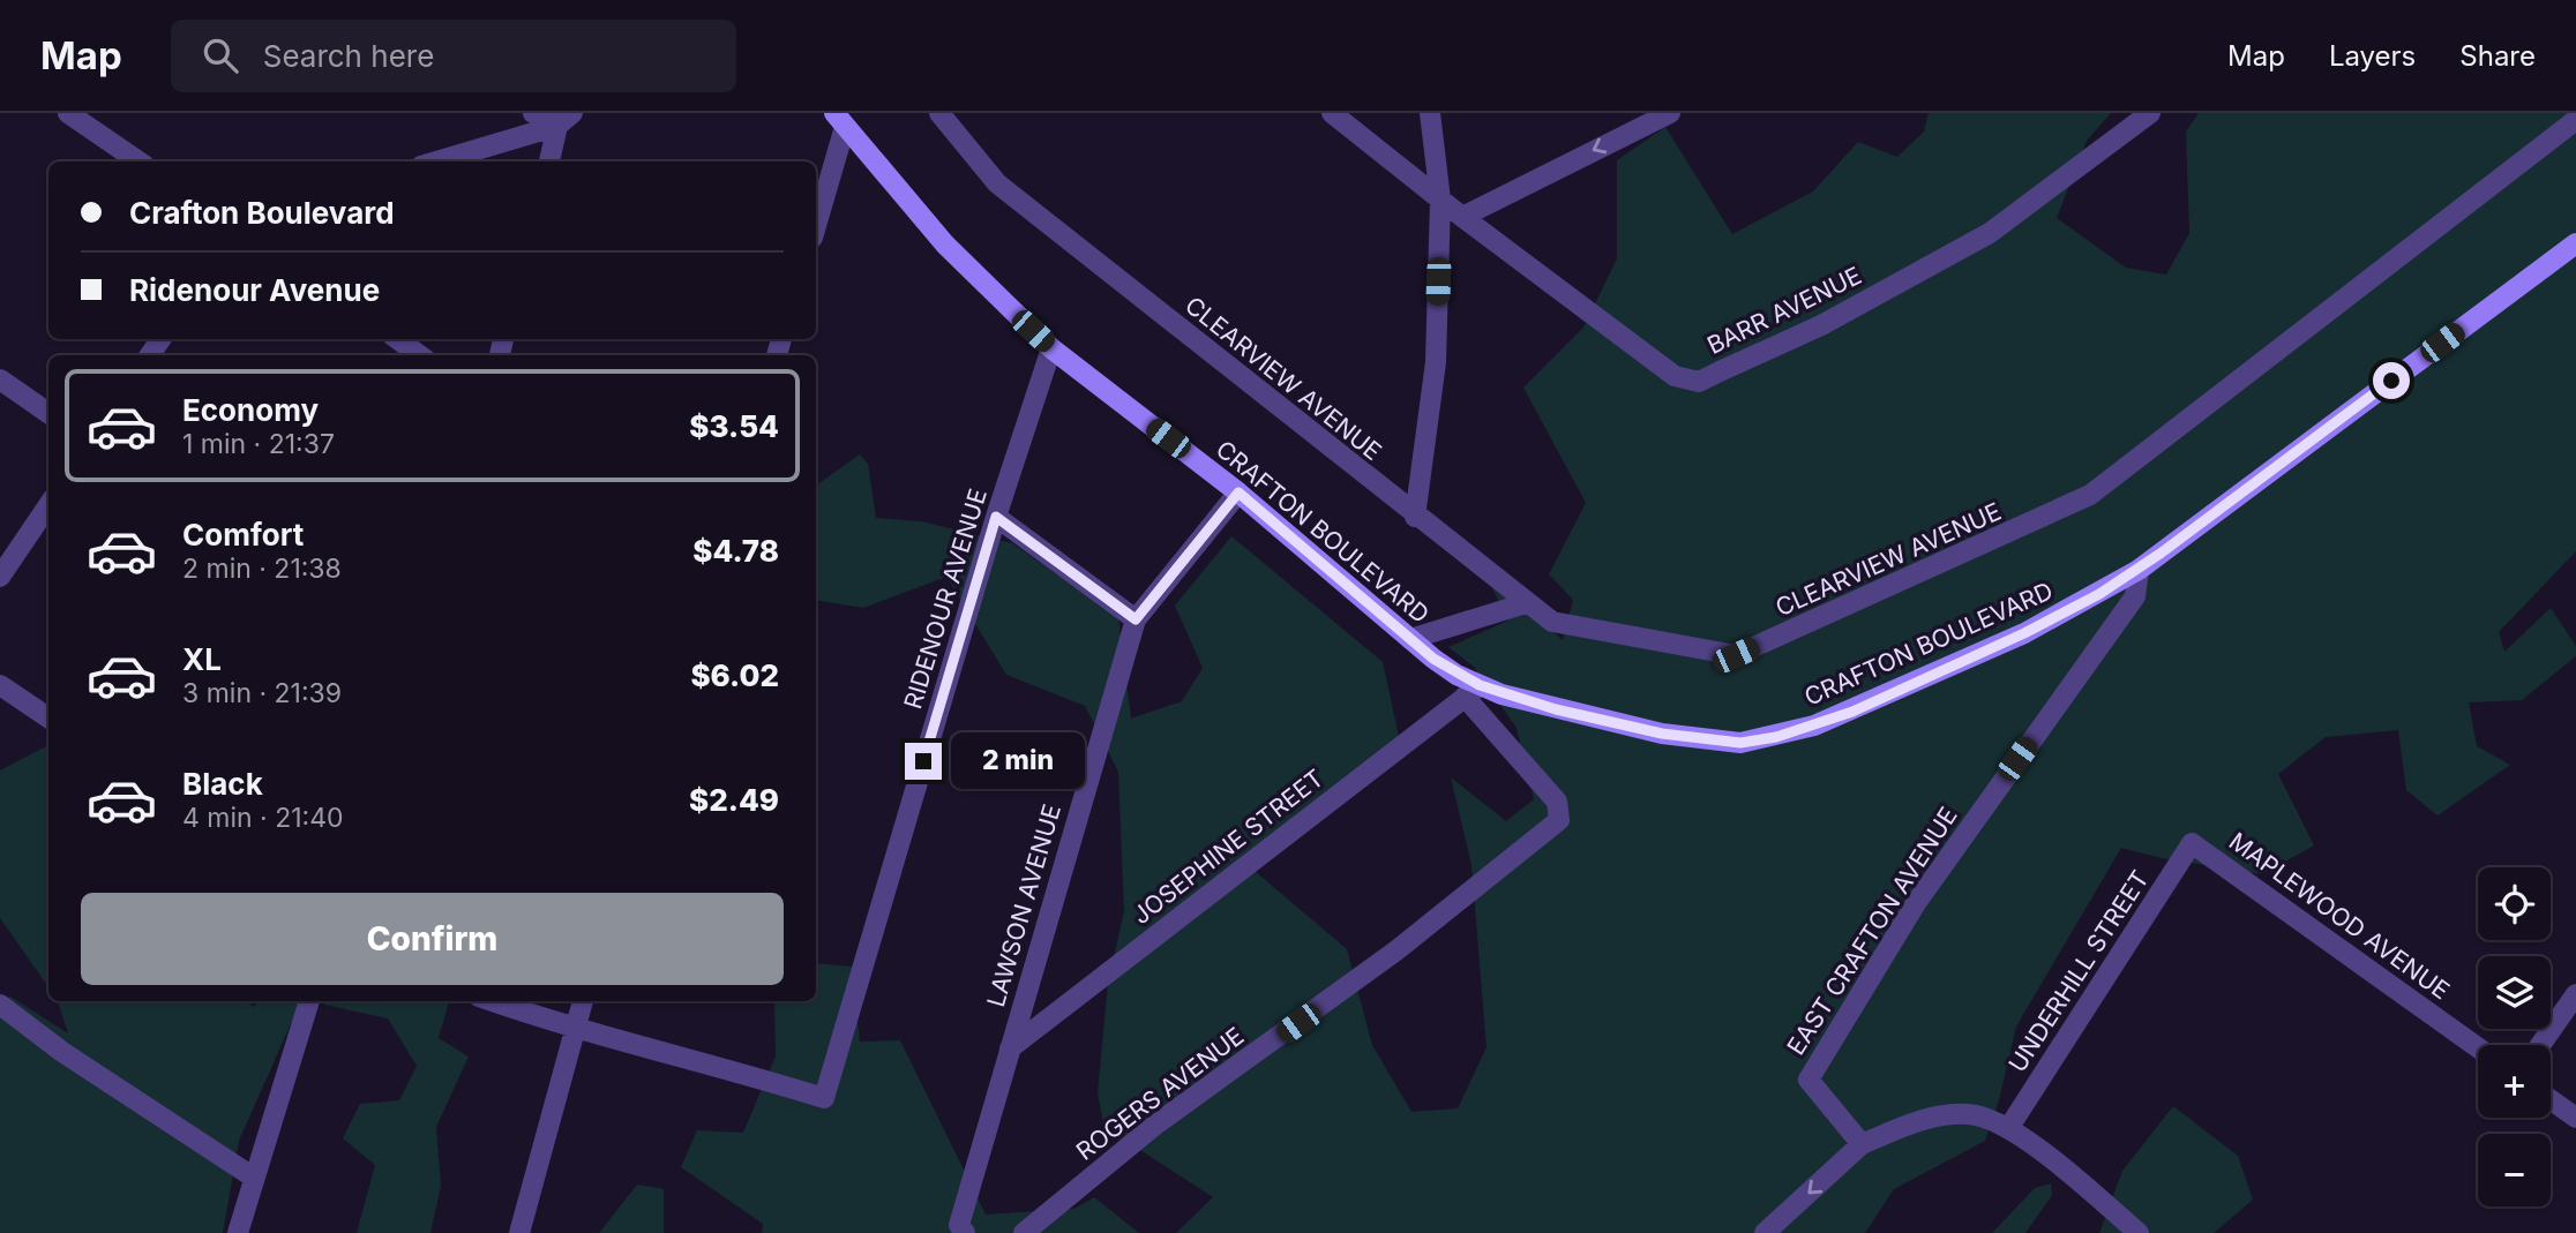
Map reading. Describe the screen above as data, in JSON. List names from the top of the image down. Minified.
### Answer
{"streets":{"main road":["CRAFTON BOULEVARD"],"street":["BARR AVENUE","CLEARVIEW AVENUE","RIDENOUR AVENUE","JOSEPHINE STREET","LAWSON AVENUE","MAPLEWOOD AVENUE","EAST CRAFTON AVENUE","UNDERHILL STREET","ROGERS AVENUE"]},"crossings":[["CRAFTON BOULEVARD","RIDENOUR AVENUE"],["CRAFTON BOULEVARD","JOSEPHINE STREET"],["CRAFTON BOULEVARD","LAWSON AVENUE"],["CRAFTON BOULEVARD","EAST CRAFTON AVENUE"],["CRAFTON BOULEVARD","ROGERS AVENUE"],["JOSEPHINE STREET","LAWSON AVENUE"],["JOSEPHINE STREET","ROGERS AVENUE"],["MAPLEWOOD AVENUE","UNDERHILL STREET"]],"page":{"header":"Map","search":"Search here","nav":["Map","Layers","Share"],"banner":["Crafton Boulevard","Ridenour Avenue"],"list":[{"name":"Economy","note":"1 min · 21:37","value":"$3.54"},{"name":"Comfort","note":"2 min · 21:38","value":"$4.78"},{"name":"XL","note":"3 min · 21:39","value":"$6.02"},{"name":"Black","note":"4 min · 21:40","value":"$2.49"}],"bubble":"2 min","map_buttons":["+","−"],"buttons":"Confirm"}}
